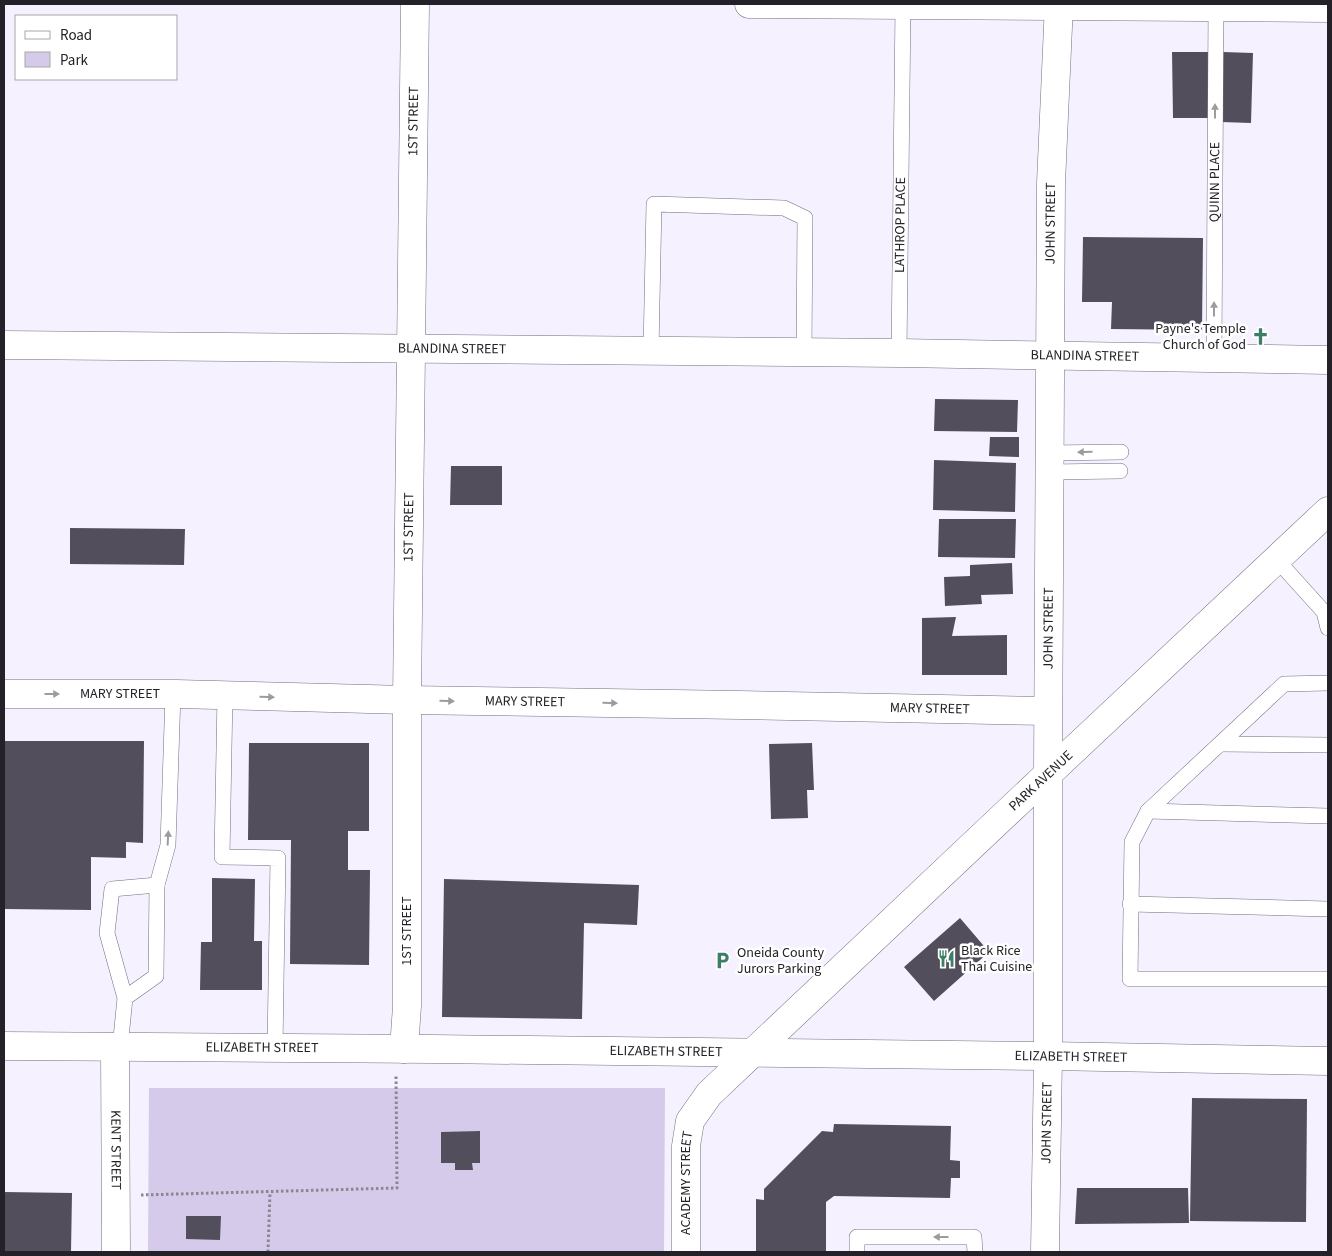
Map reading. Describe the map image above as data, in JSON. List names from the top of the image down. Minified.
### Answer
{"streets":{"street":["1ST STREET","JOHN STREET","BLANDINA STREET","MARY STREET","PARK AVENUE","ELIZABETH STREET","KENT STREET","ACADEMY STREET"],"lane":["QUINN PLACE","LATHROP PLACE"]},"crossings":[["1ST STREET","BLANDINA STREET"],["1ST STREET","MARY STREET"],["1ST STREET","ELIZABETH STREET"],["QUINN PLACE","BLANDINA STREET"],["JOHN STREET","BLANDINA STREET"],["JOHN STREET","MARY STREET"],["JOHN STREET","PARK AVENUE"],["JOHN STREET","ELIZABETH STREET"],["LATHROP PLACE","BLANDINA STREET"],["PARK AVENUE","ELIZABETH STREET"],["PARK AVENUE","ACADEMY STREET"],["ELIZABETH STREET","KENT STREET"],["ELIZABETH STREET","ACADEMY STREET"]],"one_way":["QUINN PLACE","MARY STREET"],"places":{"church":["Payne's Temple Church of God"],"restaurant":["Black Rice Thai Cuisine"],"parking":["Oneida County Jurors Parking"]},"legend":["Road","Park"]}
